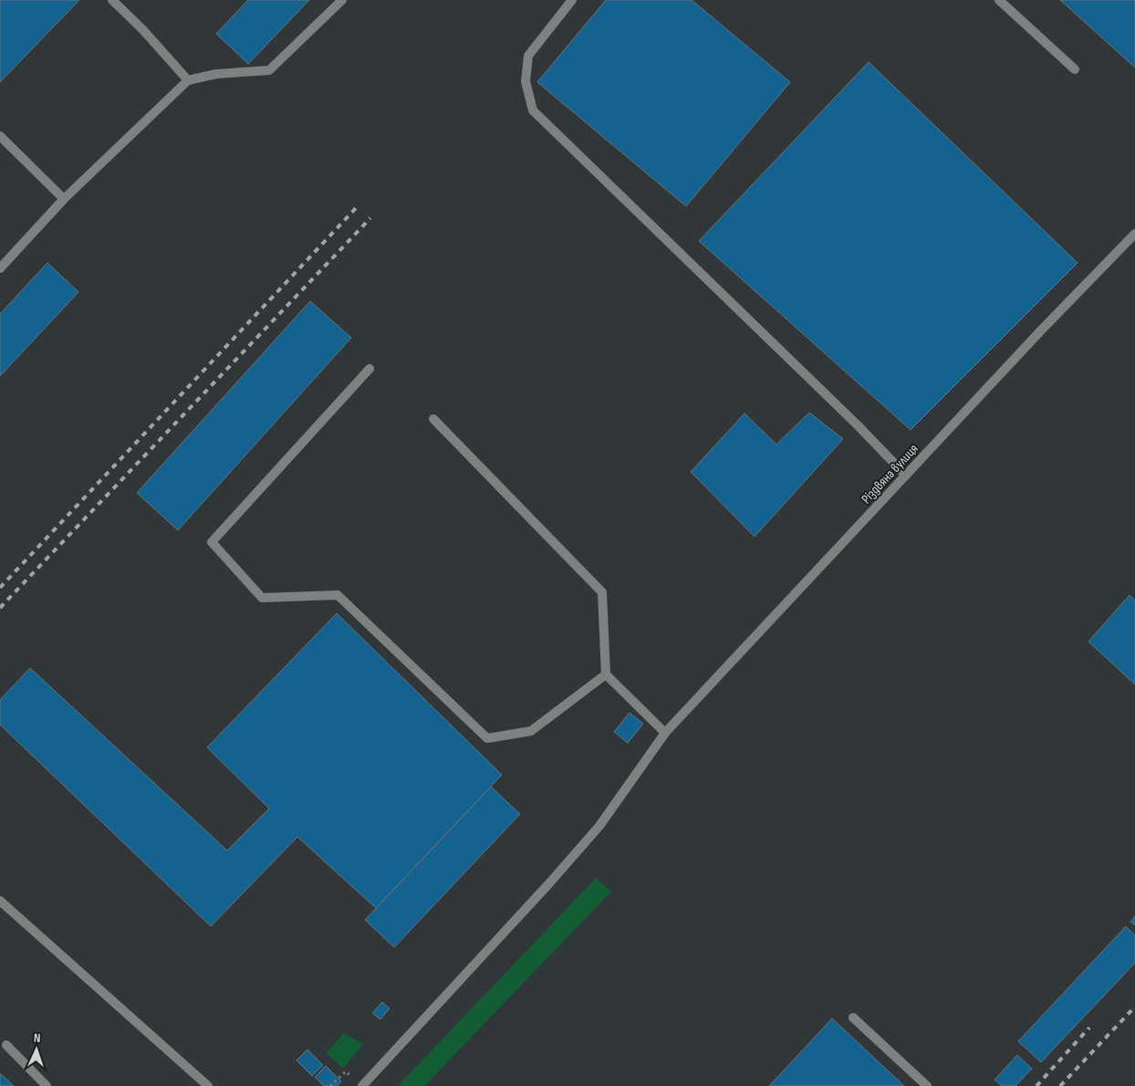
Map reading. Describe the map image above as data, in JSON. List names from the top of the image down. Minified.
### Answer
{"streets":{"street":["Різдвяна вулиця"]},"north":"top"}
